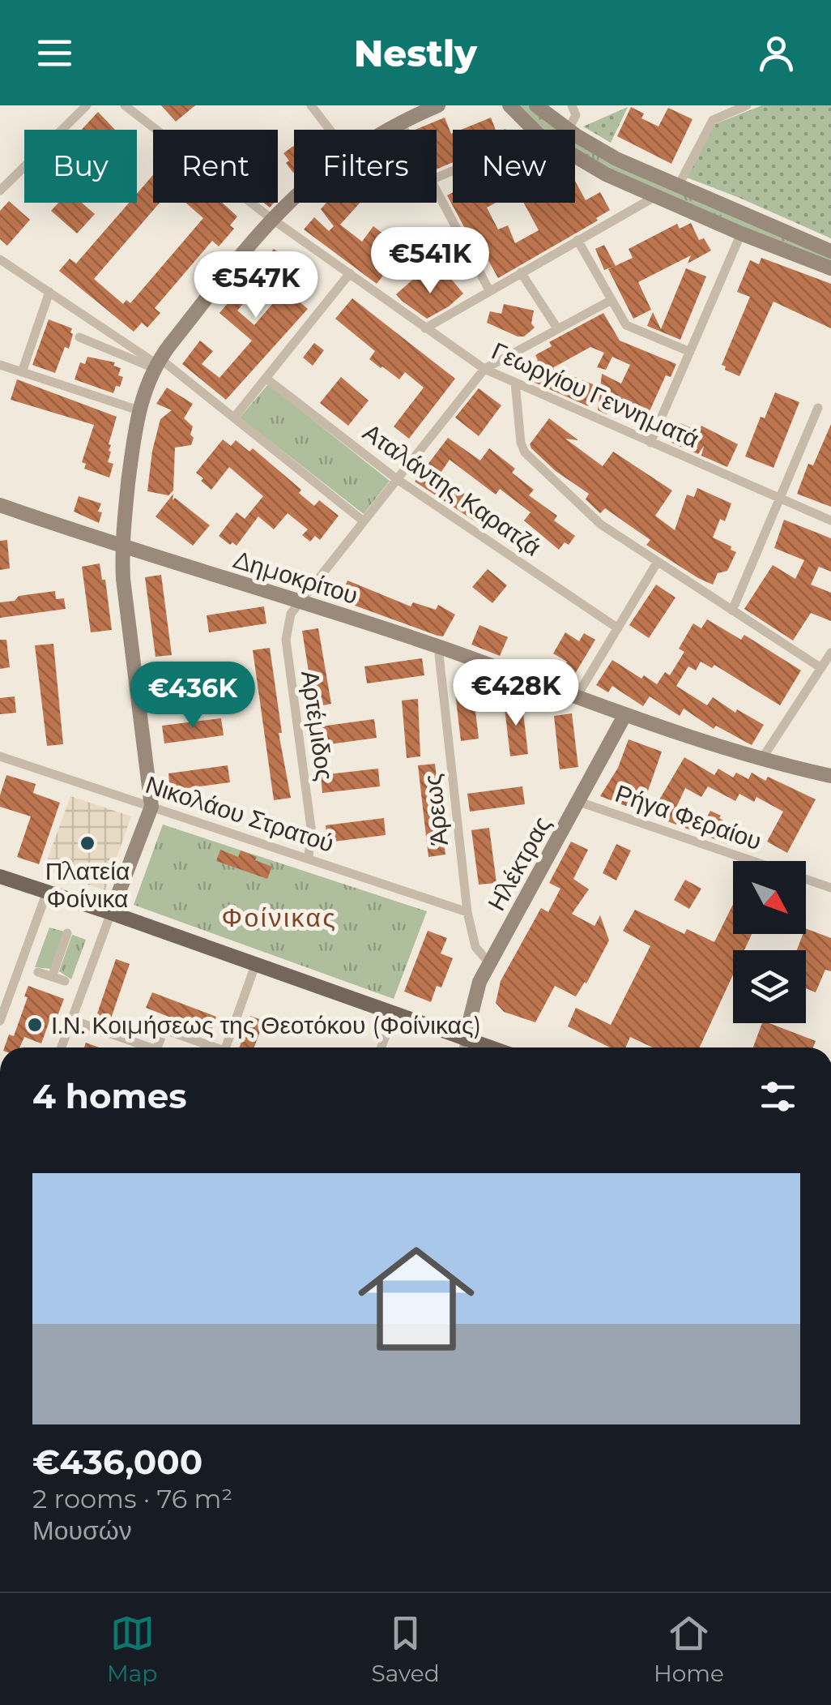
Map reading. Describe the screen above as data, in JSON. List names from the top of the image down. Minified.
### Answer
{"streets":{"main road":["Δημοκρίτου","Ηλέκτρας"],"street":["Γεωργίου Γεννηματά","Αταλάντης Καρατζά","Αρτέμιδος","Άρεως","Νικολάου Στρατού","Ρήγα Φεραίου"]},"crossings":[["Γεωργίου Γεννηματά","Αρτέμιδος"],["Αταλάντης Καρατζά","Αρτέμιδος"],["Δημοκρίτου","Αρτέμιδος"],["Δημοκρίτου","Άρεως"],["Δημοκρίτου","Ηλέκτρας"],["Αρτέμιδος","Νικολάου Στρατού"],["Άρεως","Νικολάου Στρατού"],["Άρεως","Ηλέκτρας"],["Ρήγα Φεραίου","Ηλέκτρας"]],"districts":["Φοίνικας"],"places":["Πλατεία Φοίνικα","Ι.Ν. Κοιμήσεως της Θεοτόκου (Φοίνικας)"],"north":"bottom right","page":{"header":"Nestly","chip":["Buy","Rent","Filters","New"],"price":["€541K","€547K","€428K","€436K"],"heading":"4 homes","list":[{"name":"€436,000","note":"2 rooms · 76 m² · Μουσών"}],"tabs":["Map","Saved","Home"]}}
